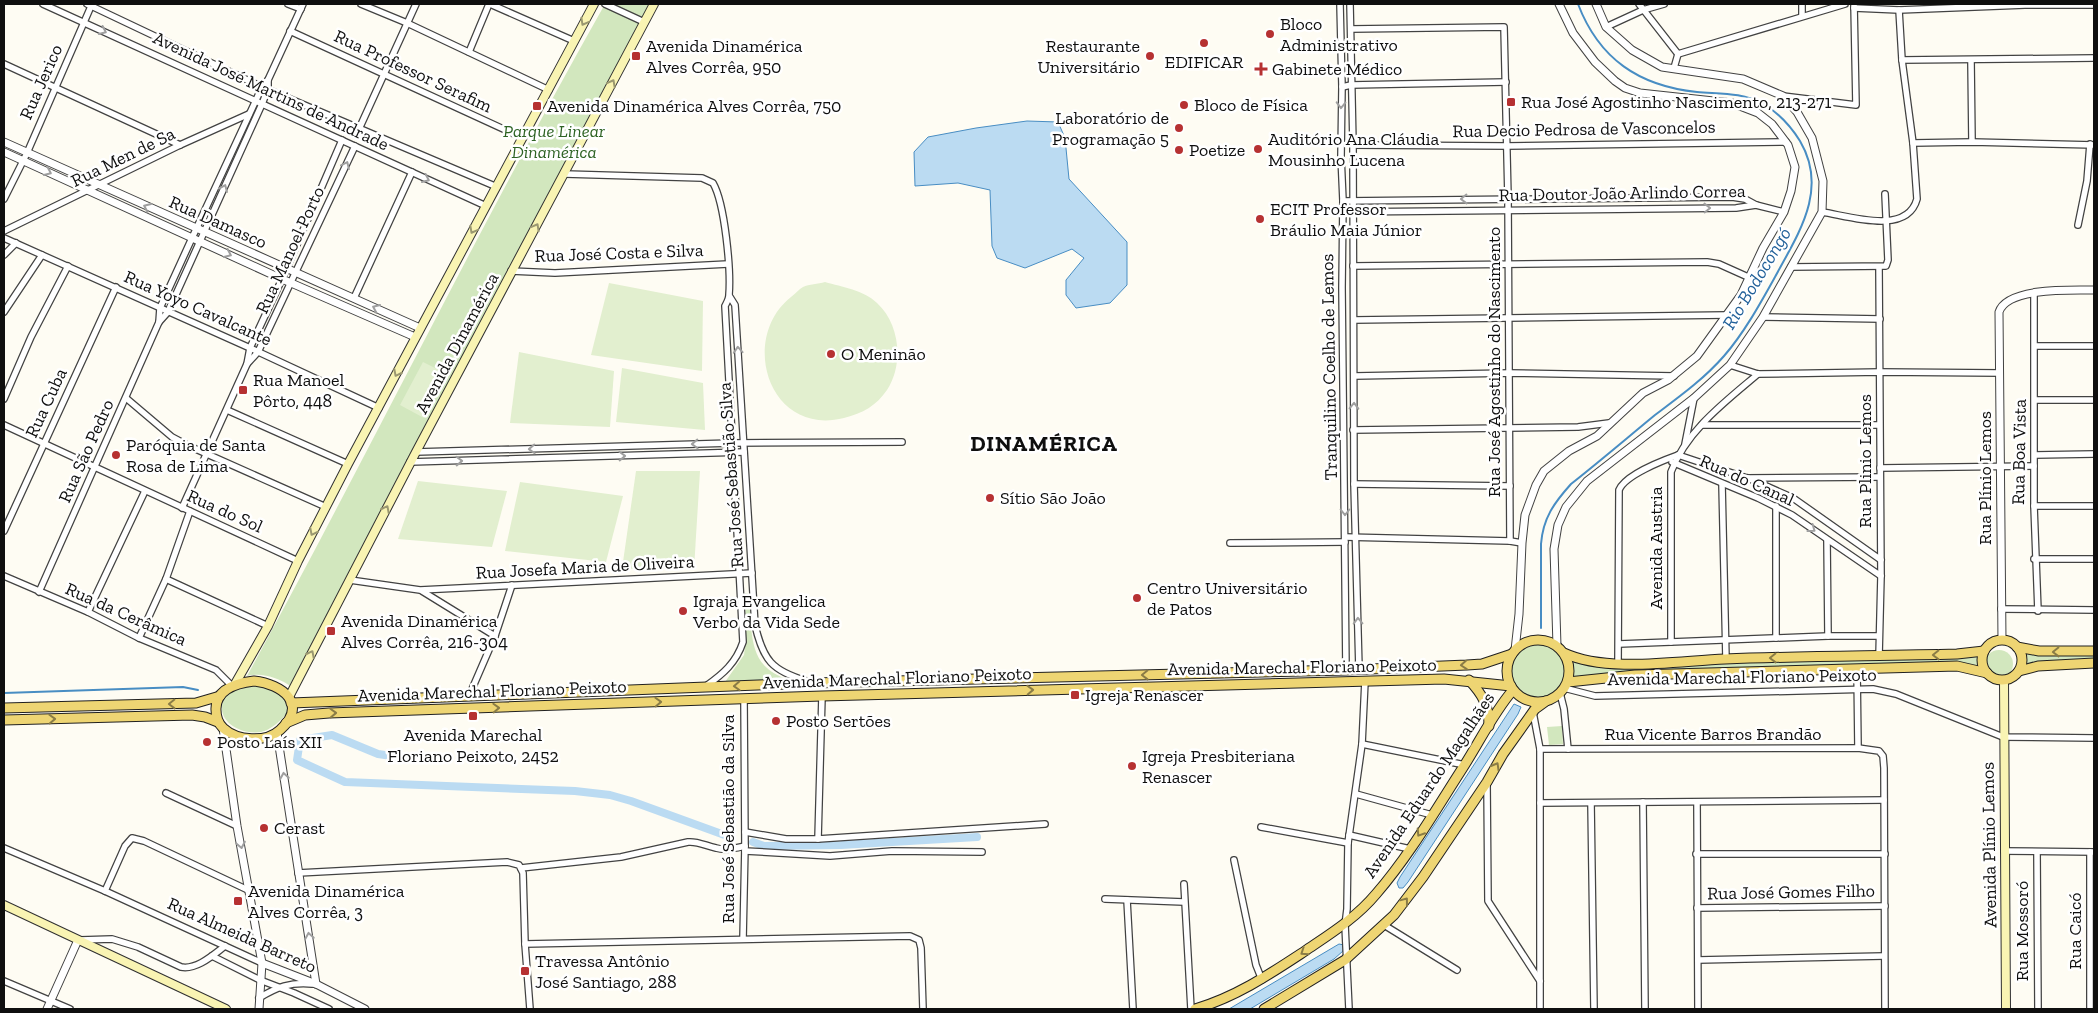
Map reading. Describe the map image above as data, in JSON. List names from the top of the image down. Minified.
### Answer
{"streets":{"main road":["Avenida Dinamérica","Avenida Marechal Floriano Peixoto","Avenida Eduardo Magalhães","Avenida Plínio Lemos"],"street":["Rua Professor Serafim","Rua Jerico","Avenida José Martins de Andrade","Rua Decio Pedrosa de Vasconcelos","Rua Men de Sa","Rua Doutor João Arlindo Correa","Rua Damasco","Rua Manoel Porto","Rua José Costa e Silva","Rua Yoyo Cavalcante","Rua José Agostinho do Nascimento","Tranquilino Coelho de Lemos","Rua Cuba","Rua São Pedro","Rua Boa Vista","Rua Plinio Lemos","Rua José Sebastião Silva","Rua Plínio Lemos","Rua do Canal","Rua do Sol","Avenida Austria","Rua Josefa Maria de Oliveira","Rua da Cerâmica","Rua Vicente Barros Brandão","Rua José Sebastião da Silva","Rua José Gomes Filho","Rua Mossoró","Rua Caicó","Rua Almeida Barreto"]},"crossings":[["Rua Jerico","Avenida José Martins de Andrade"],["Rua Jerico","Rua Damasco"],["Avenida José Martins de Andrade","Rua Manoel Porto"],["Avenida José Martins de Andrade","Rua São Pedro"],["Rua Decio Pedrosa de Vasconcelos","Rua José Agostinho do Nascimento"],["Rua Decio Pedrosa de Vasconcelos","Tranquilino Coelho de Lemos"],["Rua Men de Sa","Rua Damasco"],["Rua Men de Sa","Rua São Pedro"],["Rua Doutor João Arlindo Correa","Rua José Agostinho do Nascimento"],["Rua Doutor João Arlindo Correa","Tranquilino Coelho de Lemos"],["Rua Damasco","Rua Manoel Porto"],["Rua Damasco","Rua São Pedro"],["Rua Manoel Porto","Rua Yoyo Cavalcante"],["Rua Manoel Porto","Rua do Sol"],["Rua José Costa e Silva","Avenida Dinamérica"],["Rua José Costa e Silva","Rua José Sebastião Silva"],["Rua Yoyo Cavalcante","Rua Cuba"],["Rua Yoyo Cavalcante","Rua São Pedro"],["Avenida Dinamérica","Rua José Sebastião Silva"],["Avenida Dinamérica","Rua Josefa Maria de Oliveira"],["Avenida Dinamérica","Rua da Cerâmica"],["Avenida Dinamérica","Avenida Marechal Floriano Peixoto"],["Rua José Agostinho do Nascimento","Tranquilino Coelho de Lemos"],["Tranquilino Coelho de Lemos","Avenida Marechal Floriano Peixoto"],["Rua Cuba","Rua do Sol"],["Rua São Pedro","Rua do Sol"],["Rua São Pedro","Rua da Cerâmica"],["Rua Boa Vista","Rua Plínio Lemos"],["Rua Plinio Lemos","Rua do Canal"],["Rua Plinio Lemos","Avenida Marechal Floriano Peixoto"],["Rua José Sebastião Silva","Rua Josefa Maria de Oliveira"],["Rua José Sebastião Silva","Avenida Marechal Floriano Peixoto"],["Rua Plínio Lemos","Avenida Marechal Floriano Peixoto"],["Rua Plínio Lemos","Avenida Plínio Lemos"],["Rua do Canal","Avenida Austria"],["Rua da Cerâmica","Avenida Marechal Floriano Peixoto"],["Avenida Marechal Floriano Peixoto","Avenida Eduardo Magalhães"],["Avenida Marechal Floriano Peixoto","Rua José Sebastião da Silva"],["Avenida Marechal Floriano Peixoto","Avenida Plínio Lemos"]],"districts":["DINAMÉRICA"],"water":["Rio Bodocongó"],"parks":["Parque Linear Dinamérica"],"places":{"other":["Bloco Administrativo","EDIFICAR","Restaurante Universitário","Bloco de Física","Laboratório de Programação 5","Auditório Ana Cláudia Mousinho Lucena","Poetize","ECIT Professor Bráulio Maia Júnior","O Meninão","Paróquia de Santa Rosa de Lima","Sítio São João","Centro Universitário de Patos","Igraja Evangelica Verbo da Vida Sede","Posto Sertões","Posto Laís XII","Igreja Presbiteriana Renascer","Cerast"],"transit":["Avenida Dinamérica Alves Corrêa, 950","Rua José Agostinho Nascimento, 213-271","Avenida Dinamérica Alves Corrêa, 750","Rua Manoel Pôrto, 448","Avenida Dinamérica Alves Corrêa, 216-304","Igreja Renascer","Avenida Marechal Floriano Peixoto, 2452","Avenida Dinamérica Alves Corrêa, 3","Travessa Antônio José Santiago, 288"],"health":["Gabinete Médico"]}}
